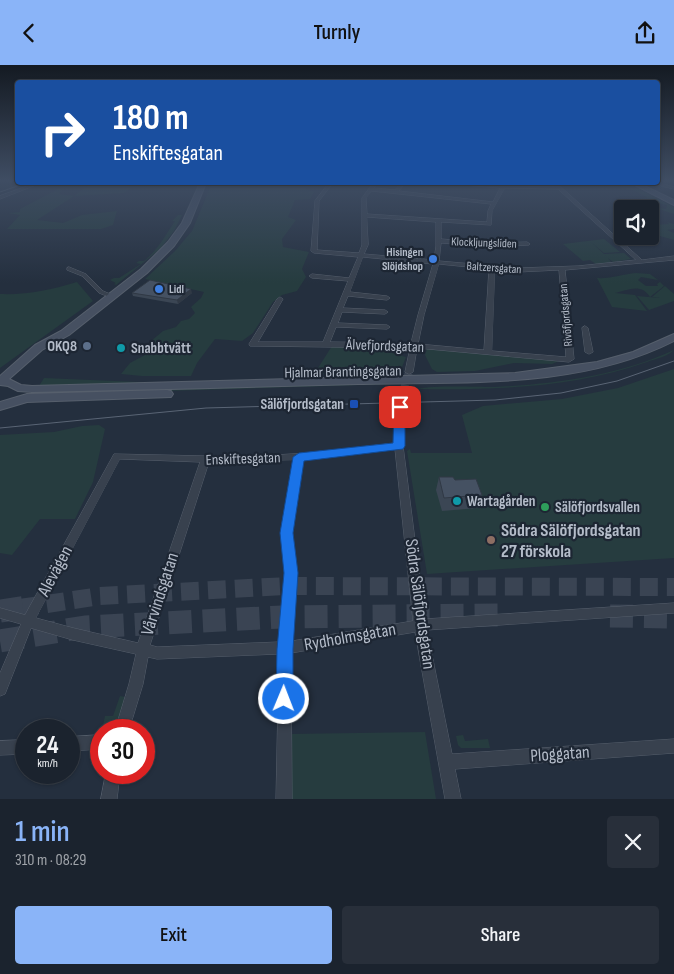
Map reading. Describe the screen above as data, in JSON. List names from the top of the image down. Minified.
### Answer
{"streets":{"main road":["Hjalmar Brantingsgatan"],"street":["Klockljungsliden","Baltzersgatan","Rivöfjordsgatan","Älvefjordsgatan","Enskiftesgatan","Alevägen","Vårvindsgatan","Södra Sälöfjordsgatan","Rydholmsgatan","Ploggatan"]},"crossings":[["Baltzersgatan","Rivöfjordsgatan"],["Rivöfjordsgatan","Älvefjordsgatan"],["Enskiftesgatan","Alevägen"],["Enskiftesgatan","Vårvindsgatan"],["Enskiftesgatan","Södra Sälöfjordsgatan"],["Alevägen","Rydholmsgatan"],["Vårvindsgatan","Rydholmsgatan"],["Södra Sälöfjordsgatan","Rydholmsgatan"],["Södra Sälöfjordsgatan","Ploggatan"]],"places":{"other":["Hisingen Slöjdshop","Lidl","OKQ8","Snabbtvätt","Wartagården","Sälöfjordsvallen","Södra Sälöfjordsgatan 27 förskola"],"transit":["Sälöfjordsgatan"]},"page":{"header":"Turnly","turn":["180 m","Enskiftesgatan"],"speed":"24 km/h","limit":"30","heading":["1 min","310 m · 08:29"],"buttons":["Exit","Share"]}}
